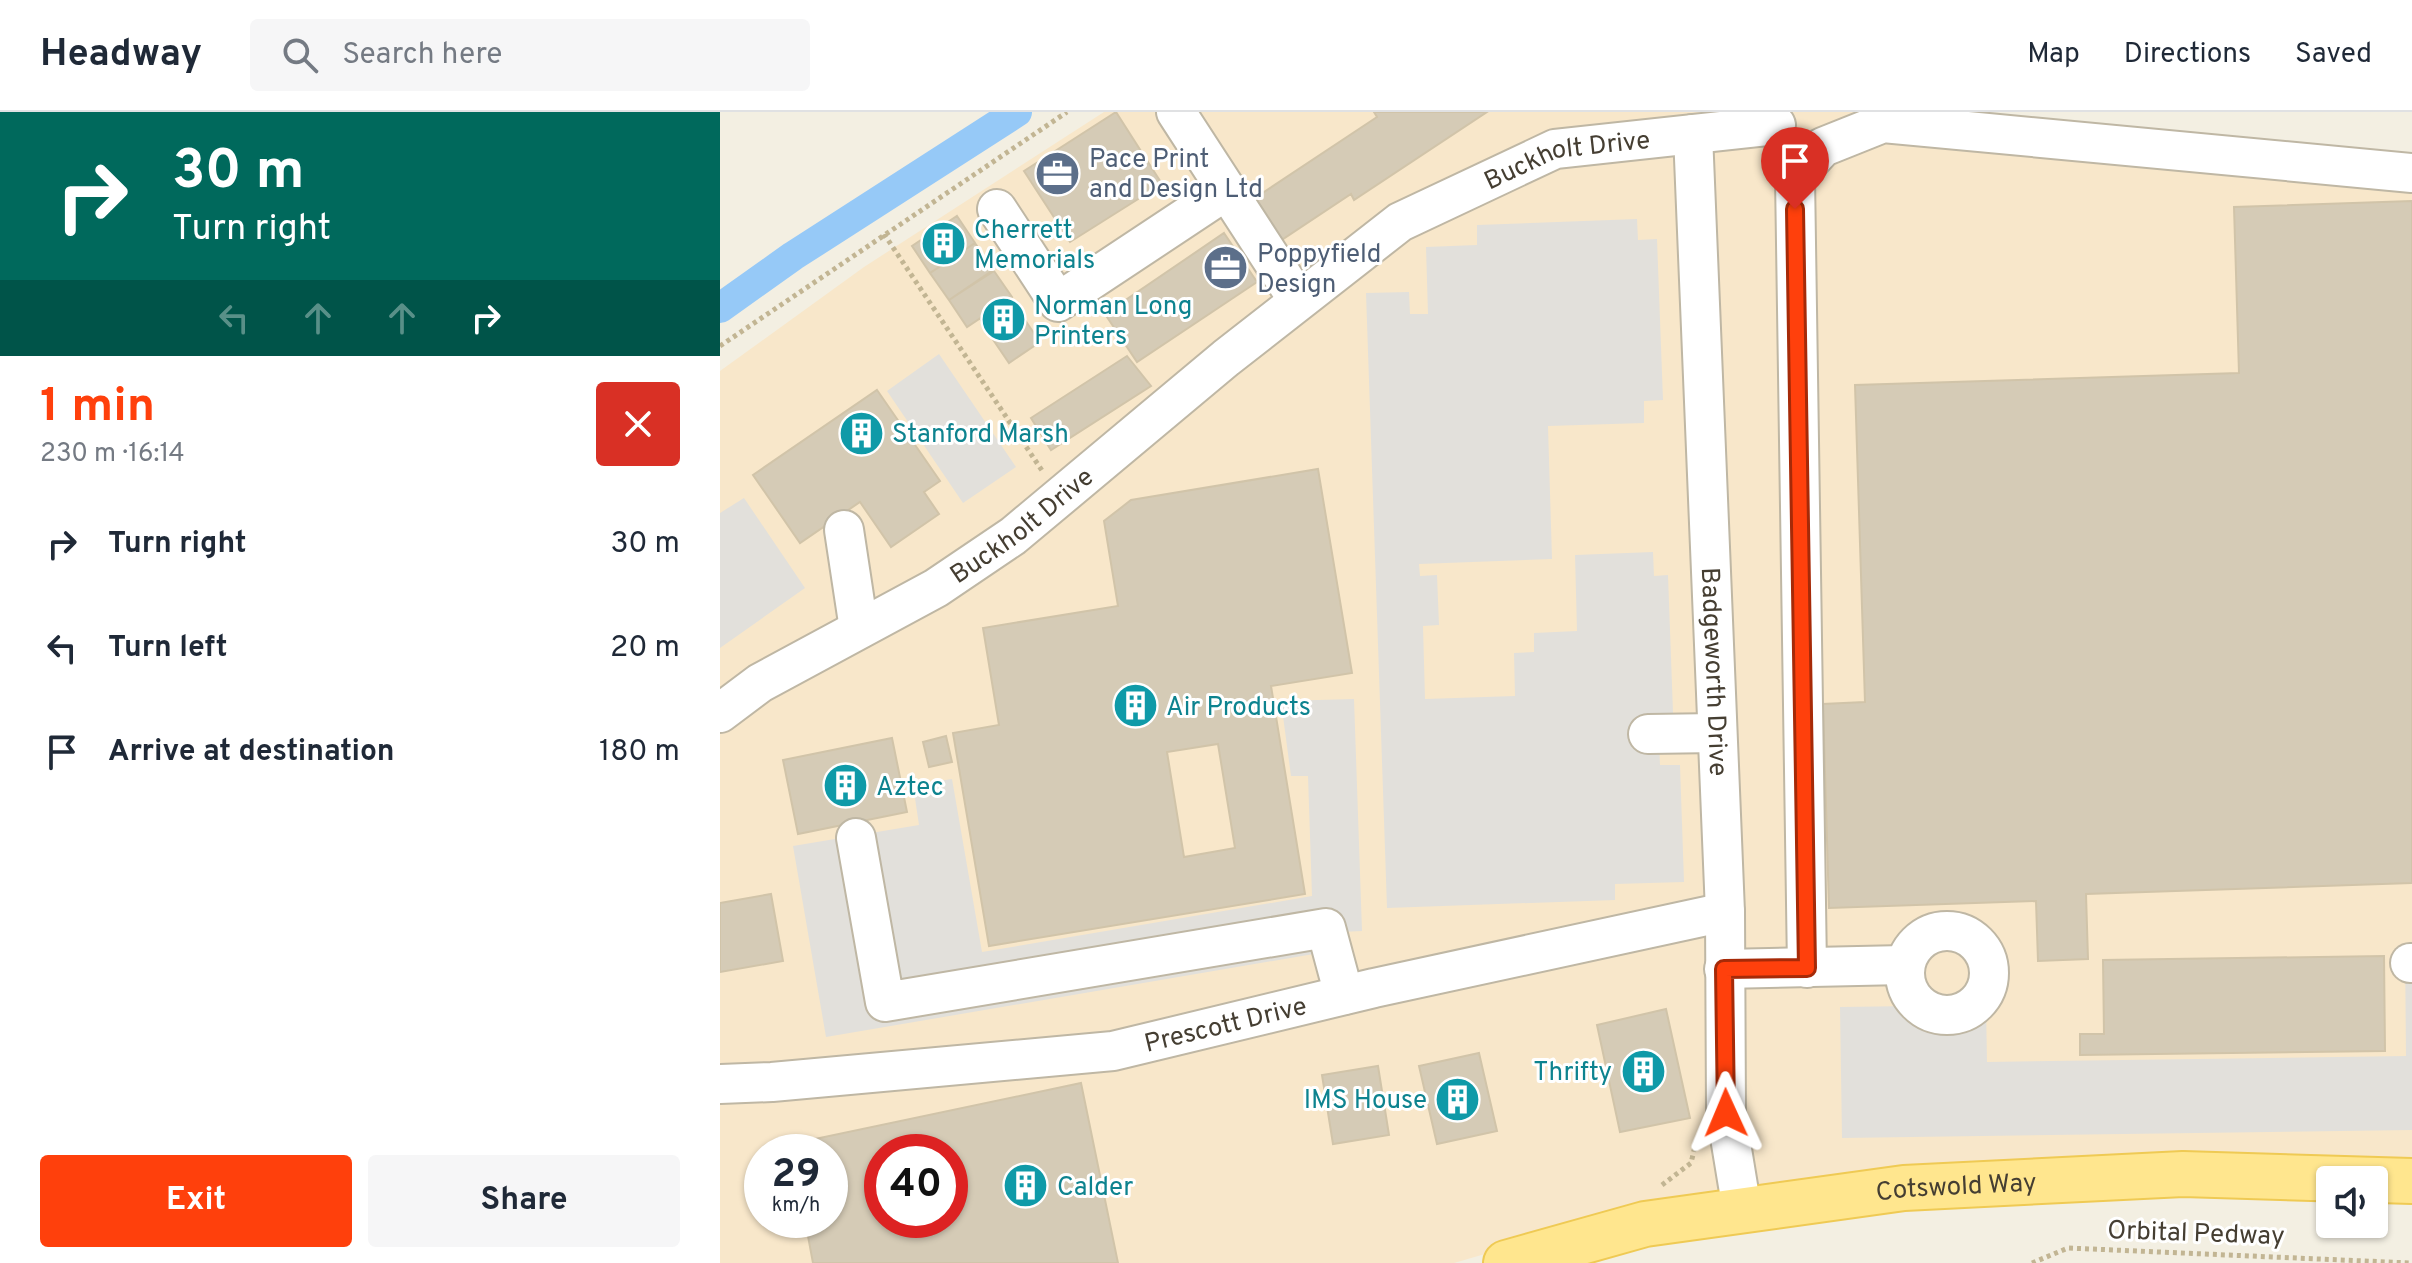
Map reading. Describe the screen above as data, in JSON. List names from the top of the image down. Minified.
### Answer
{"streets":{"main road":["Cotswold Way"],"street":["Buckholt Drive","Badgeworth Drive","Prescott Drive"],"path":["Orbital Pedway"]},"crossings":[["Buckholt Drive","Badgeworth Drive"],["Badgeworth Drive","Prescott Drive"],["Badgeworth Drive","Cotswold Way"]],"places":{"office":["Pace Print and Design Ltd","Poppyfield Design"],"building":["Cherrett Memorials","Norman Long Printers","Stanford Marsh","Air Products","Aztec","Thrifty","IMS House","Calder"]},"page":{"header":"Headway","search":"Search here","nav":["Map","Directions","Saved"],"turn":["30 m","Turn right"],"heading":["1 min","230 m · 16:14"],"list":[{"name":"Turn right","value":"30 m"},{"name":"Turn left","value":"20 m"},{"name":"Arrive at destination","value":"180 m"}],"speed":"29 km/h","limit":"40","buttons":["Exit","Share"]}}
